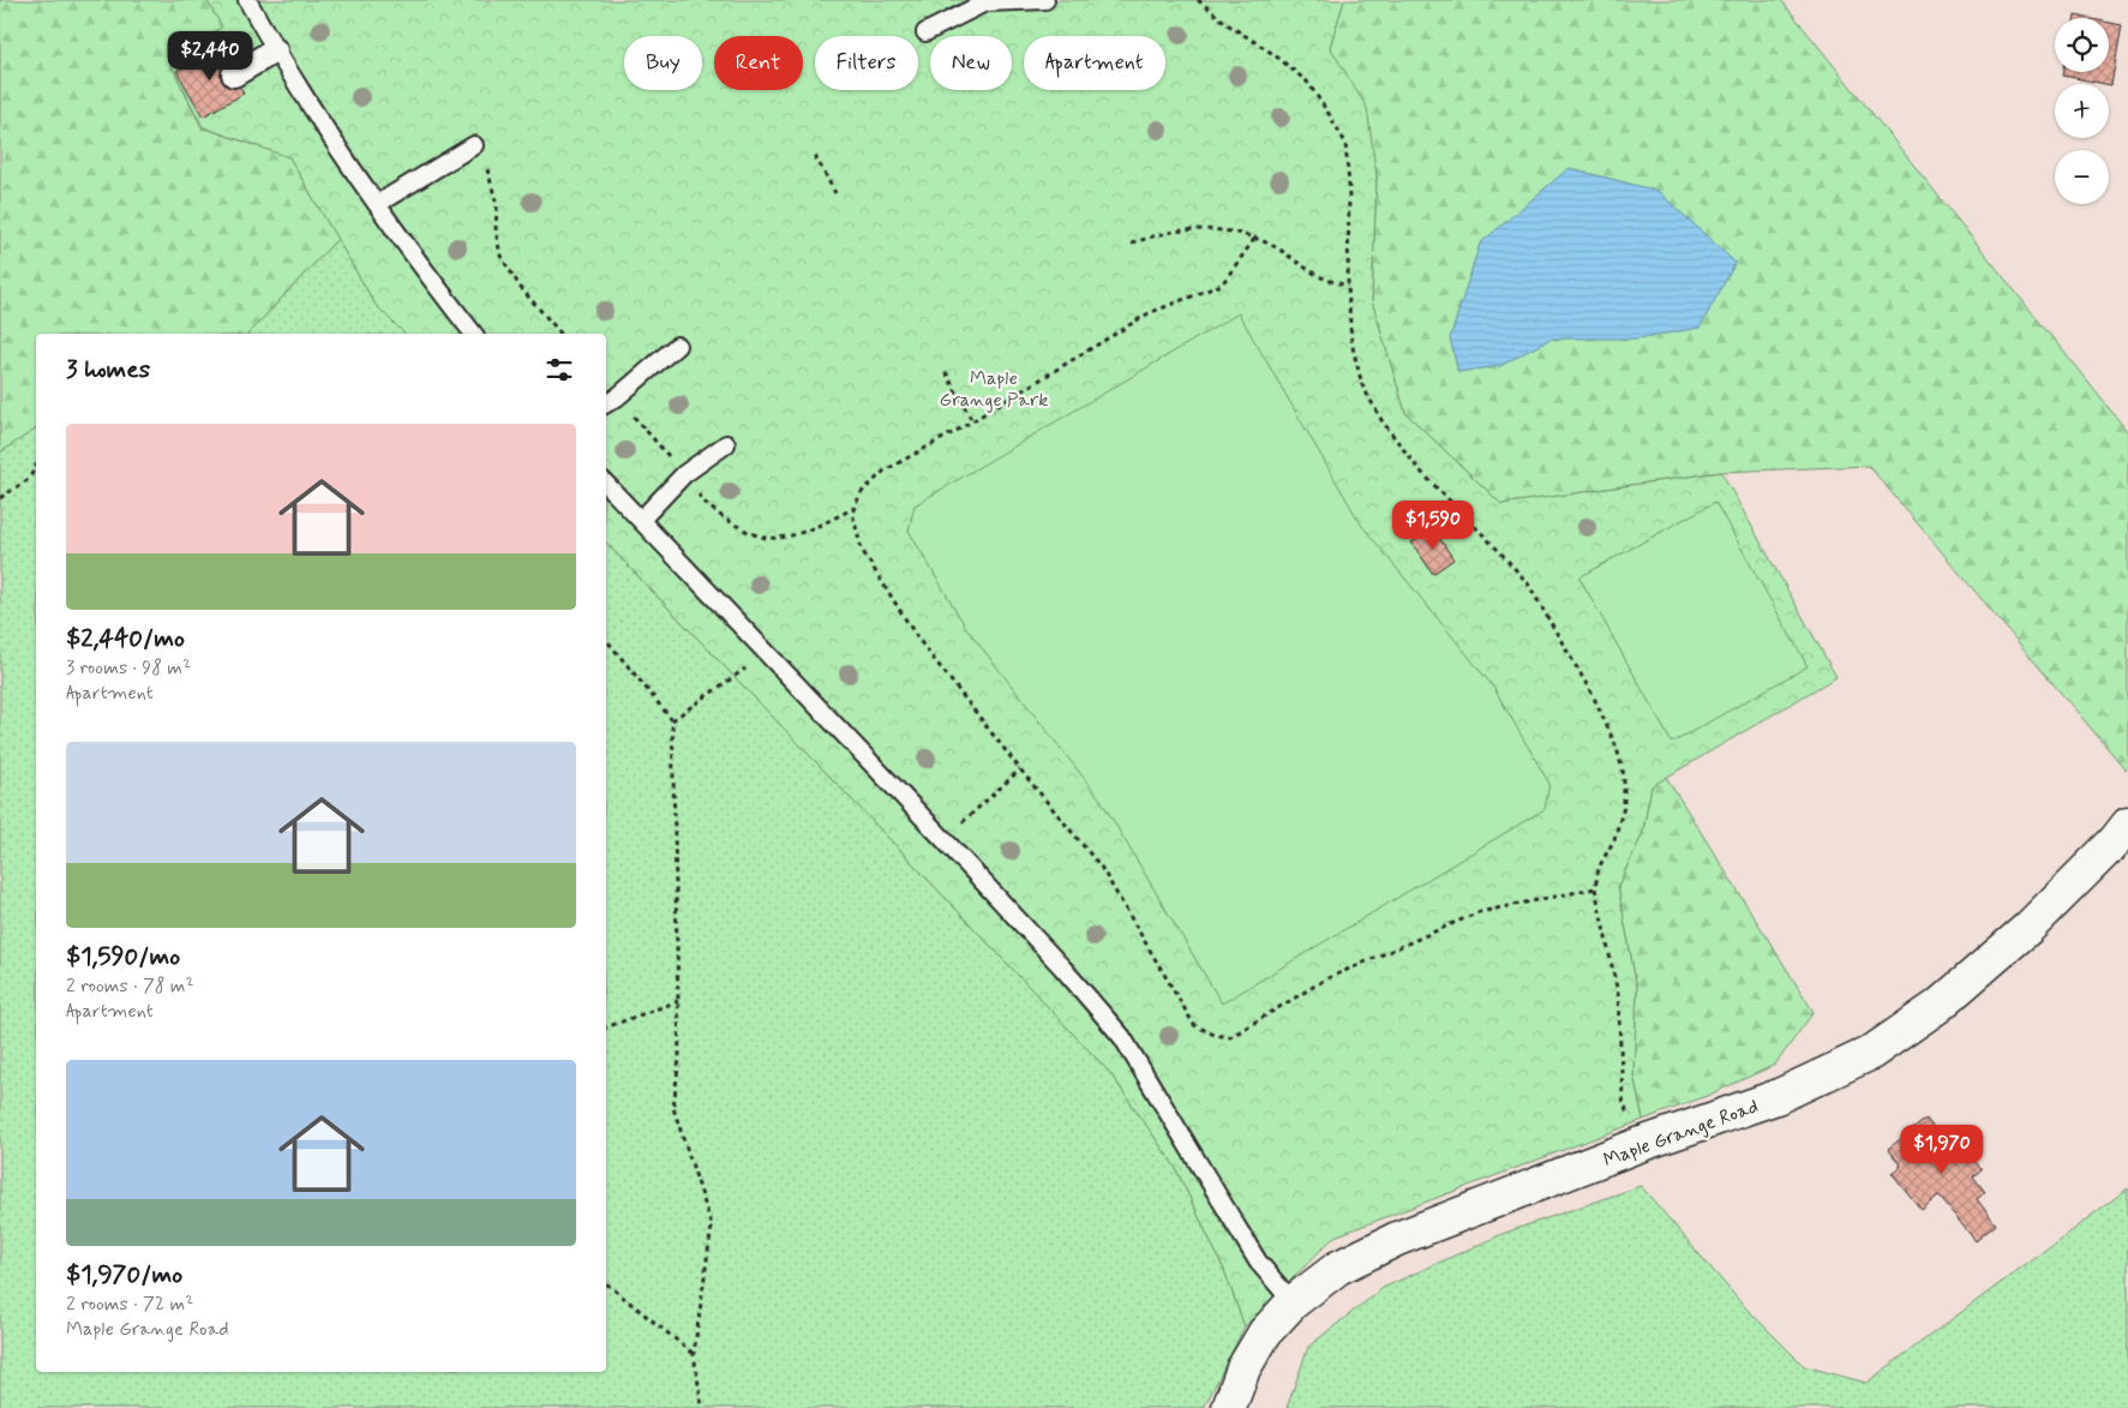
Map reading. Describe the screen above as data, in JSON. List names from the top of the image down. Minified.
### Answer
{"streets":{"street":["Maple Grange Road"]},"parks":["Maple Grange Park"],"page":{"map_buttons":["+","−"],"price":["$2,440","$1,590","$1,970"],"chip":["Buy","Rent","Filters","New","Apartment"],"heading":"3 homes","list":[{"name":"$2,440/mo","note":"3 rooms · 98 m² · Apartment"},{"name":"$1,590/mo","note":"2 rooms · 78 m² · Apartment"},{"name":"$1,970/mo","note":"2 rooms · 72 m² · Maple Grange Road"}]}}
